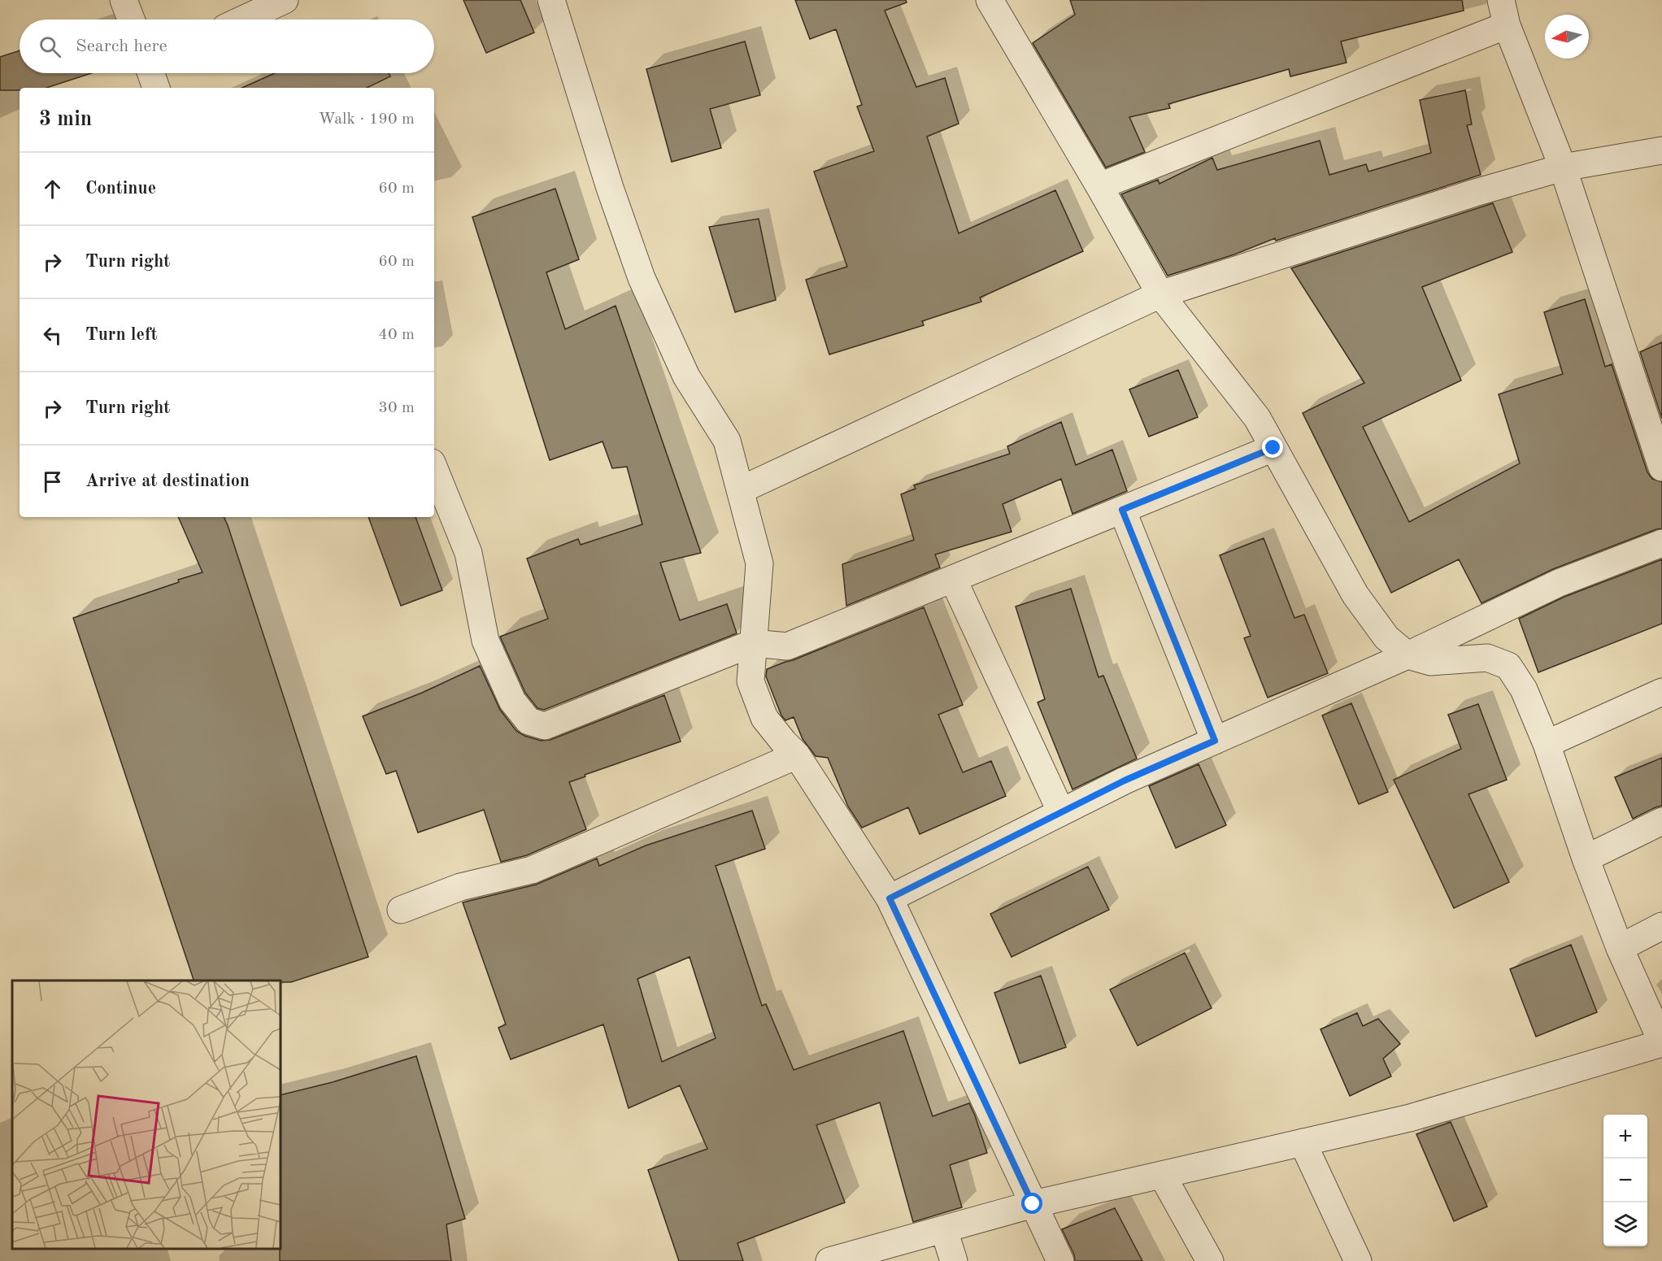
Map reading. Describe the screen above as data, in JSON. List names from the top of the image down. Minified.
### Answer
{"north":"left","page":{"search":"Search here","heading":["3 min","Walk · 190 m"],"list":[["Continue","60 m"],["Turn right","60 m"],["Turn left","40 m"],["Turn right","30 m"],"Arrive at destination"],"map_buttons":["+","−"]}}
